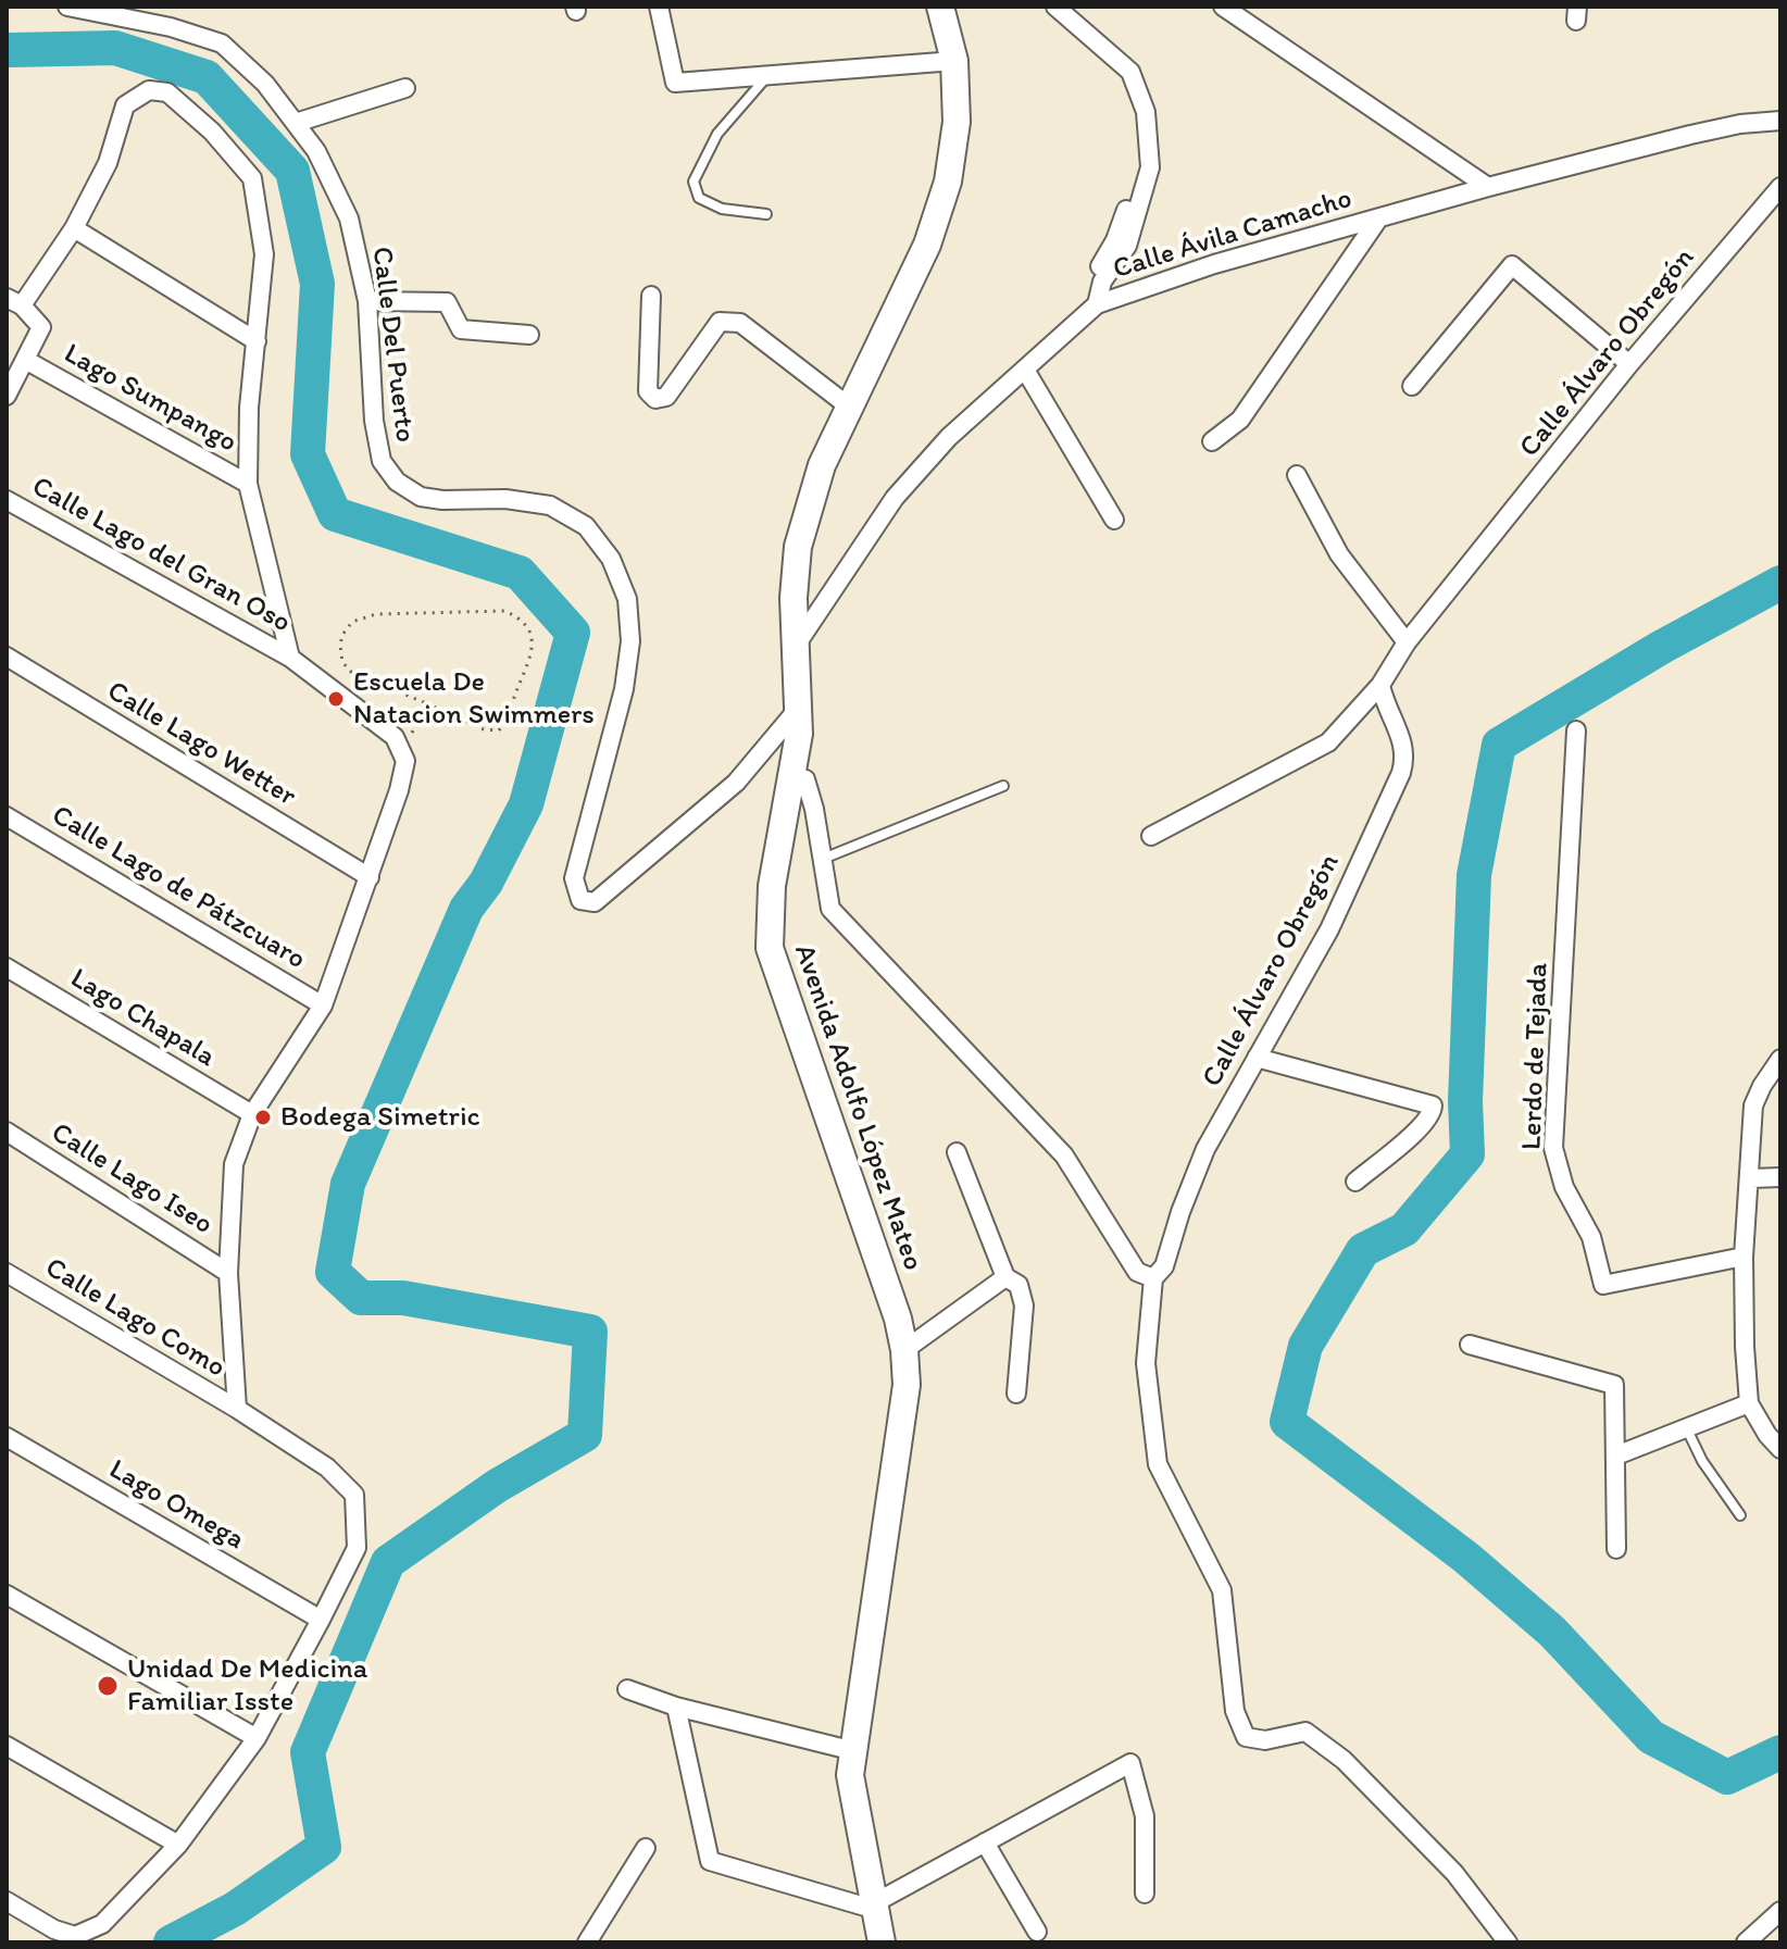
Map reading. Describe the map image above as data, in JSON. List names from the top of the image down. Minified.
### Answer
{"streets":{"main road":["Avenida Adolfo López Mateo"],"street":["Calle Ávila Camacho","Calle Del Puerto","Calle Álvaro Obregón","Lago Sumpango","Calle Lago del Gran Oso","Calle Lago Wetter","Calle Lago de Pátzcuaro","Lago Chapala","Lerdo de Tejada","Calle Lago Iseo","Calle Lago Como","Lago Omega"]},"crossings":[["Calle Ávila Camacho","Avenida Adolfo López Mateo"],["Calle Del Puerto","Avenida Adolfo López Mateo"],["Calle Lago Como","Lago Omega"]],"places":["Escuela De Natacion Swimmers","Bodega Simetric","Unidad De Medicina Familiar Isste"]}
